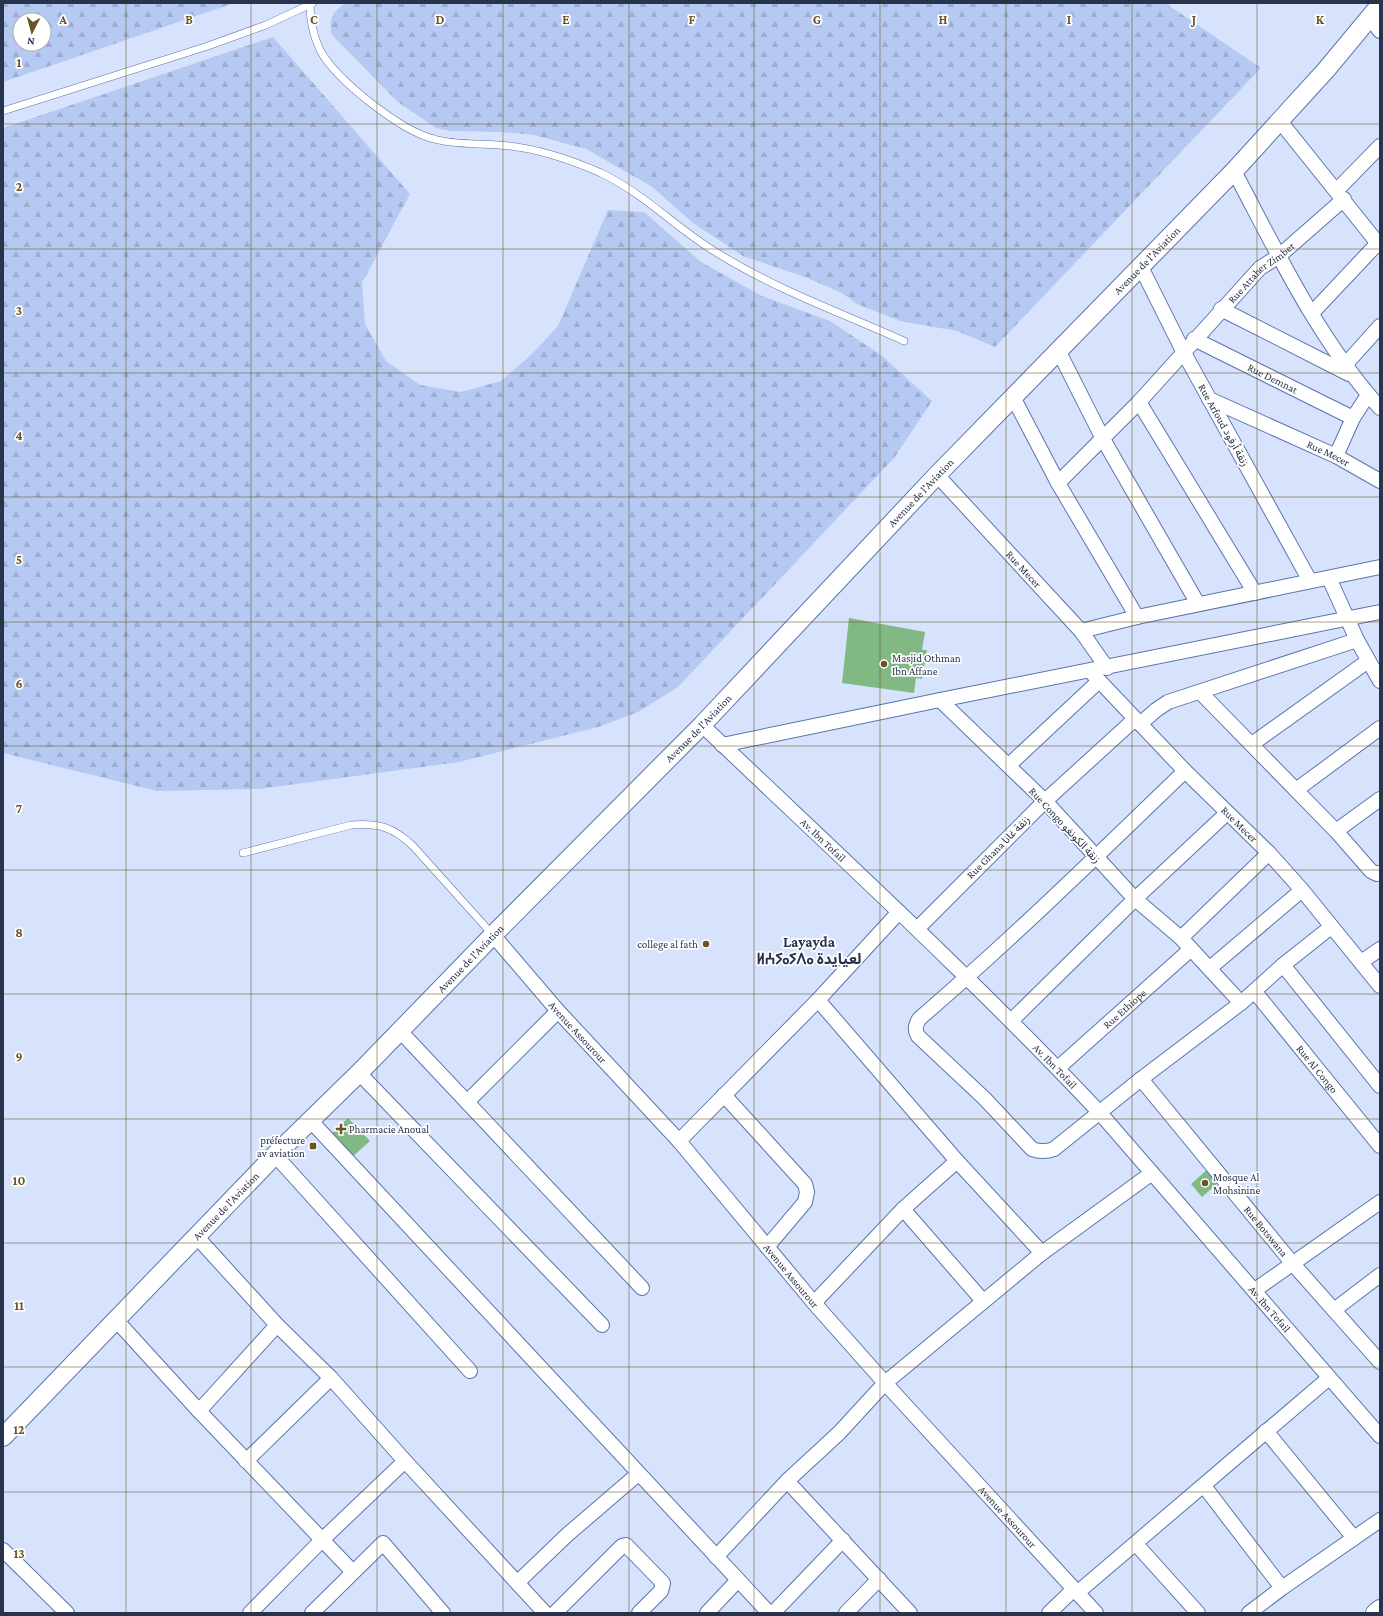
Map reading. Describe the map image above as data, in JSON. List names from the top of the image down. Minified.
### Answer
{"streets":{"street":["Avenue de l'Aviation","Rue Attaher Zimber","Rue Demnat","Rue Arfoud زنقة أرفود","Rue Mecer","Rue Congo زنقة الكونغو","Av. Ibn Tofail","Rue Ghana زنقة غانا","Rue Ethiope","Avenue Assourour","Rue Al Congo","Rue Botswana"]},"crossings":[["Avenue de l'Aviation","Rue Arfoud زنقة أرفود"],["Avenue de l'Aviation","Rue Mecer"],["Avenue de l'Aviation","Av. Ibn Tofail"],["Avenue de l'Aviation","Avenue Assourour"],["Rue Attaher Zimber","Rue Demnat"],["Rue Attaher Zimber","Rue Arfoud زنقة أرفود"],["Rue Arfoud زنقة أرفود","Rue Mecer"],["Rue Mecer","Rue Ghana زنقة غانا"],["Rue Congo زنقة الكونغو","Rue Ghana زنقة غانا"],["Rue Congo زنقة الكونغو","Rue Ethiope"],["Av. Ibn Tofail","Rue Ghana زنقة غانا"],["Av. Ibn Tofail","Rue Ethiope"]],"districts":["Layayda ⵍⵄⵢⴰⵢⴷⴰ لعيايدة"],"places":{"other":["Masjid Othman Ibn Affane","college al fath","Mosque Al Mohsinine"],"health":["Pharmacie Anoual"],"transit":["préfecture av aviation"]},"north":"bottom","grid":{"columns":["A","B","C","D","E","F","G","H","I","J","K"],"rows":["1","2","3","4","5","6","7","8","9","10","11","12","13"]}}
